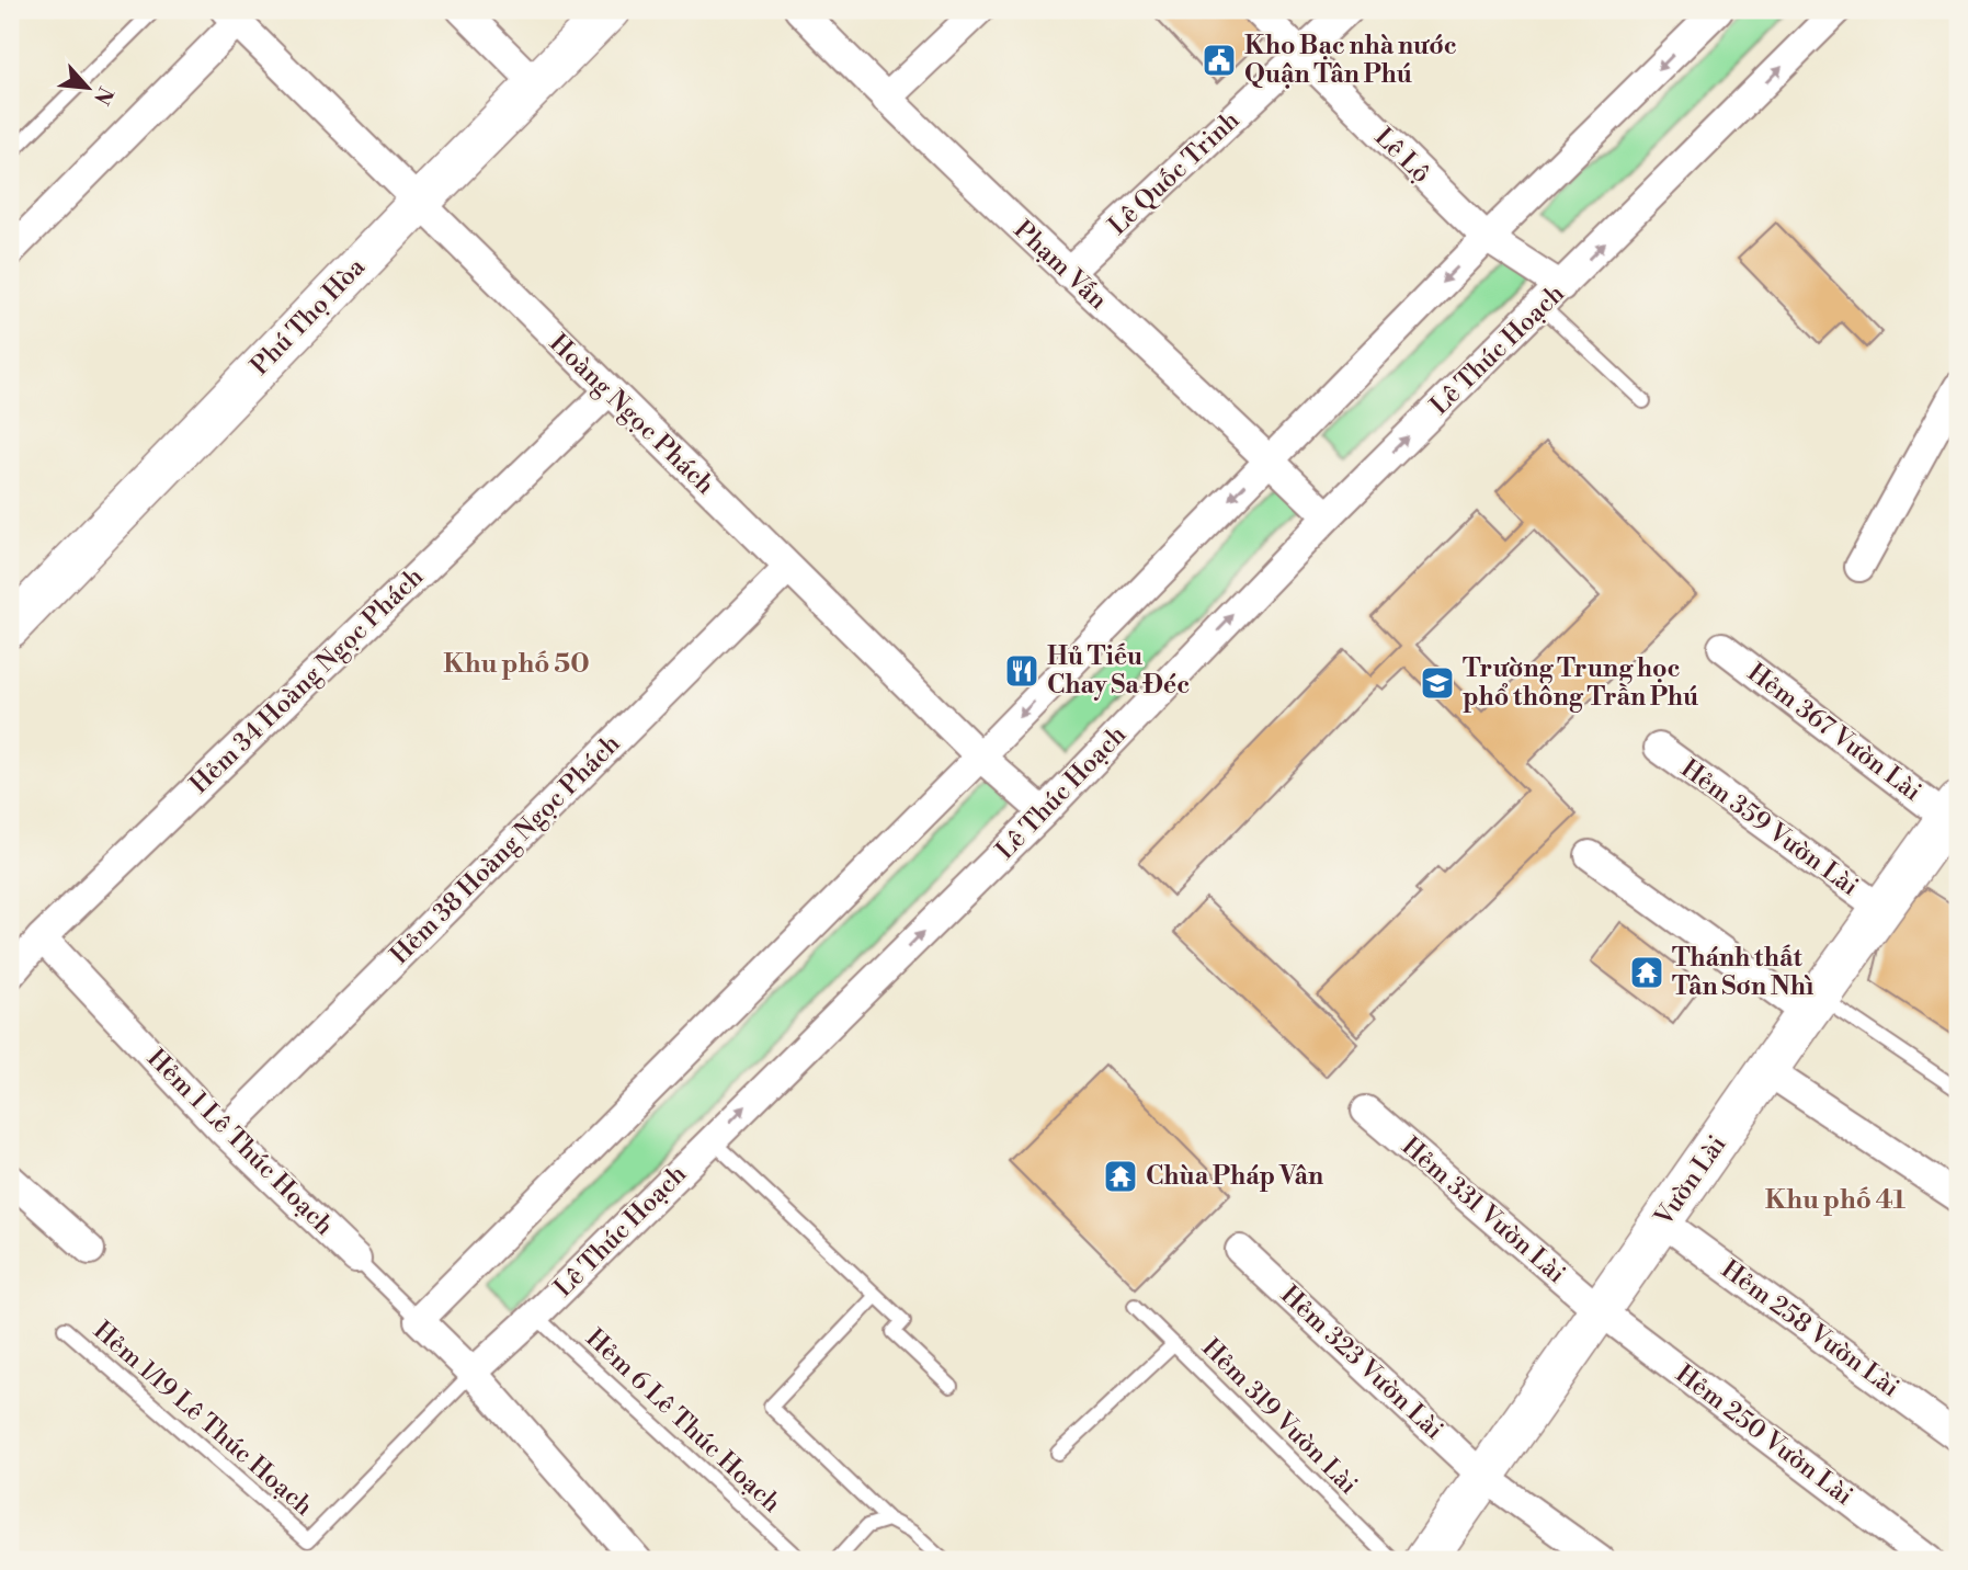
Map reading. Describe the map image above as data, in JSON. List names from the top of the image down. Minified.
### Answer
{"streets":{"street":["Lê Lộ","Lê Quốc Trinh","Phạm Vấn","Phú Thọ Hòa","Lê Thúc Hoạch","Hoàng Ngọc Phách","Hẻm 34 Hoàng Ngọc Phách","Hẻm 367 Vườn Lài","Hẻm 359 Vườn Lài","Hẻm 38 Hoàng Ngọc Phách","Hẻm 1 Lê Thúc Hoạch","Vườn Lài","Hẻm 331 Vườn Lài","Hẻm 258 Vườn Lài","Hẻm 323 Vườn Lài","Hẻm 250 Vườn Lài"],"lane":["Hẻm 319 Vườn Lài","Hẻm 1/19 Lê Thúc Hoạch","Hẻm 6 Lê Thúc Hoạch"]},"crossings":[["Lê Lộ","Lê Quốc Trinh"],["Lê Lộ","Lê Thúc Hoạch"],["Lê Quốc Trinh","Phạm Vấn"],["Phạm Vấn","Lê Thúc Hoạch"],["Phú Thọ Hòa","Hoàng Ngọc Phách"],["Lê Thúc Hoạch","Hoàng Ngọc Phách"],["Lê Thúc Hoạch","Hẻm 1 Lê Thúc Hoạch"],["Lê Thúc Hoạch","Hẻm 1/19 Lê Thúc Hoạch"],["Lê Thúc Hoạch","Hẻm 6 Lê Thúc Hoạch"],["Hoàng Ngọc Phách","Hẻm 34 Hoàng Ngọc Phách"],["Hoàng Ngọc Phách","Hẻm 38 Hoàng Ngọc Phách"],["Hẻm 34 Hoàng Ngọc Phách","Hẻm 1 Lê Thúc Hoạch"],["Hẻm 367 Vườn Lài","Vườn Lài"],["Hẻm 359 Vườn Lài","Vườn Lài"],["Hẻm 38 Hoàng Ngọc Phách","Hẻm 1 Lê Thúc Hoạch"],["Hẻm 1 Lê Thúc Hoạch","Hẻm 1/19 Lê Thúc Hoạch"],["Vườn Lài","Hẻm 331 Vườn Lài"],["Vườn Lài","Hẻm 258 Vườn Lài"],["Vườn Lài","Hẻm 323 Vườn Lài"],["Vườn Lài","Hẻm 250 Vườn Lài"],["Hẻm 331 Vườn Lài","Hẻm 250 Vườn Lài"]],"districts":["Khu phố 50","Khu phố 41"],"places":{"public building":["Kho Bạc nhà nước Quận Tân Phú"],"restaurant":["Hủ Tiếu Chay Sa Đéc"],"school or university":["Trường Trung học phổ thông Trần Phú"],"temple":["Thánh thất Tân Sơn Nhì","Chùa Pháp Vân"]},"north":"bottom right"}
